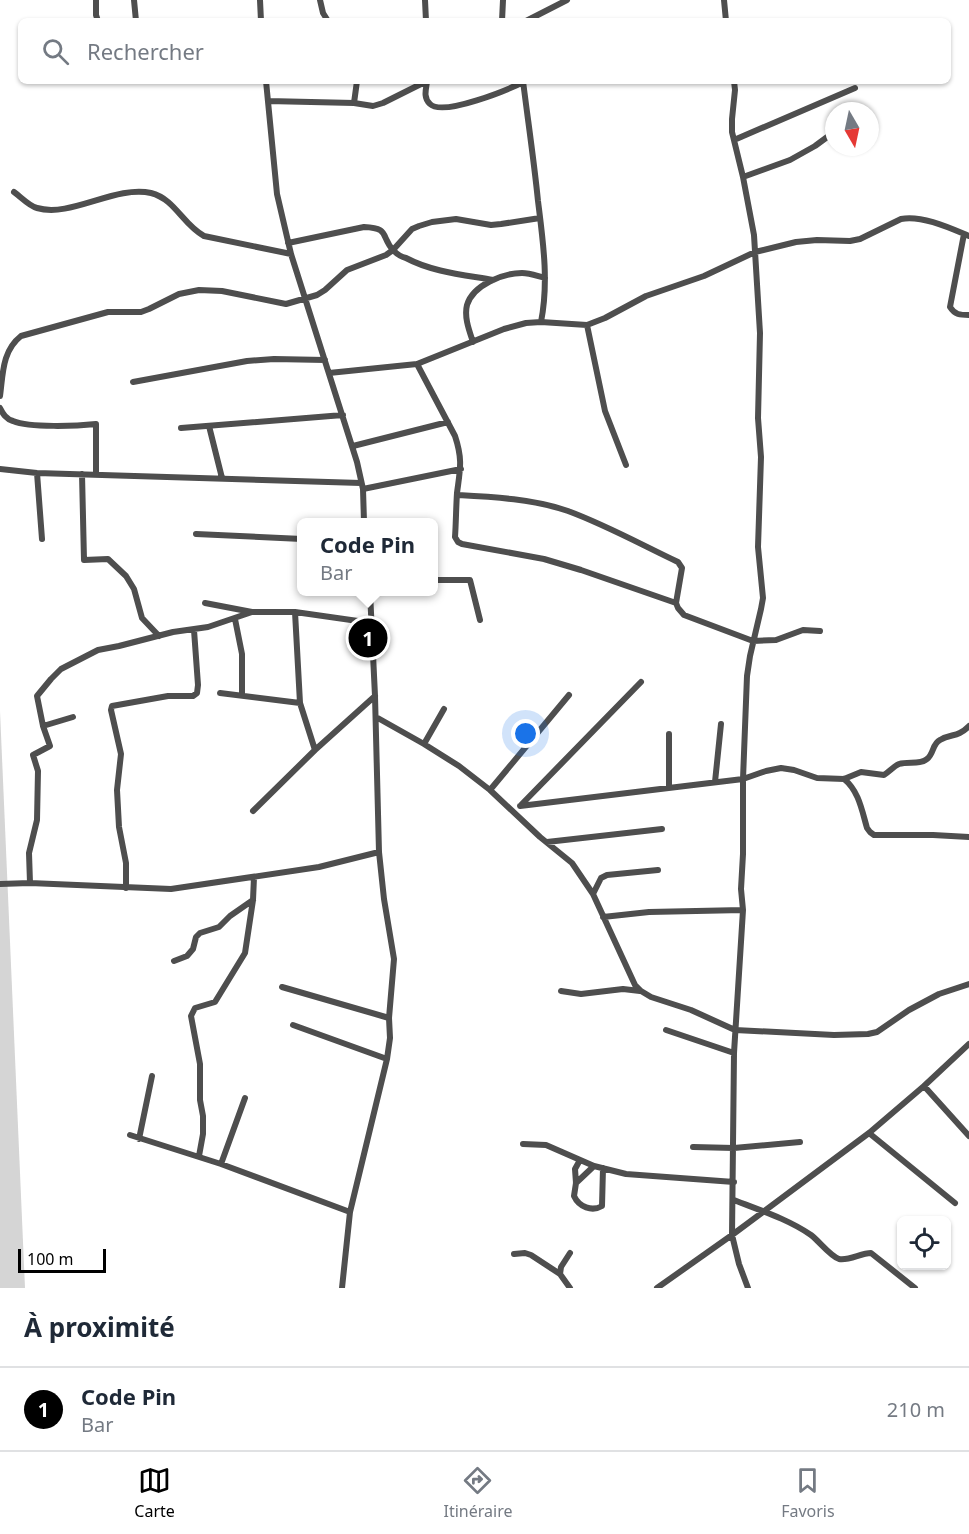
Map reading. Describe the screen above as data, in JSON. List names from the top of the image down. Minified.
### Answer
{"scale_bar":"100 m","north":"bottom","page":{"search":"Rechercher","popup":["Code Pin","Bar"],"pins":"1","scale":"100 m","heading":"À proximité","list":[{"mark":"1","name":"Code Pin","note":"Bar","value":"210 m"}],"nav":["Carte","Itinéraire","Favoris"]}}
